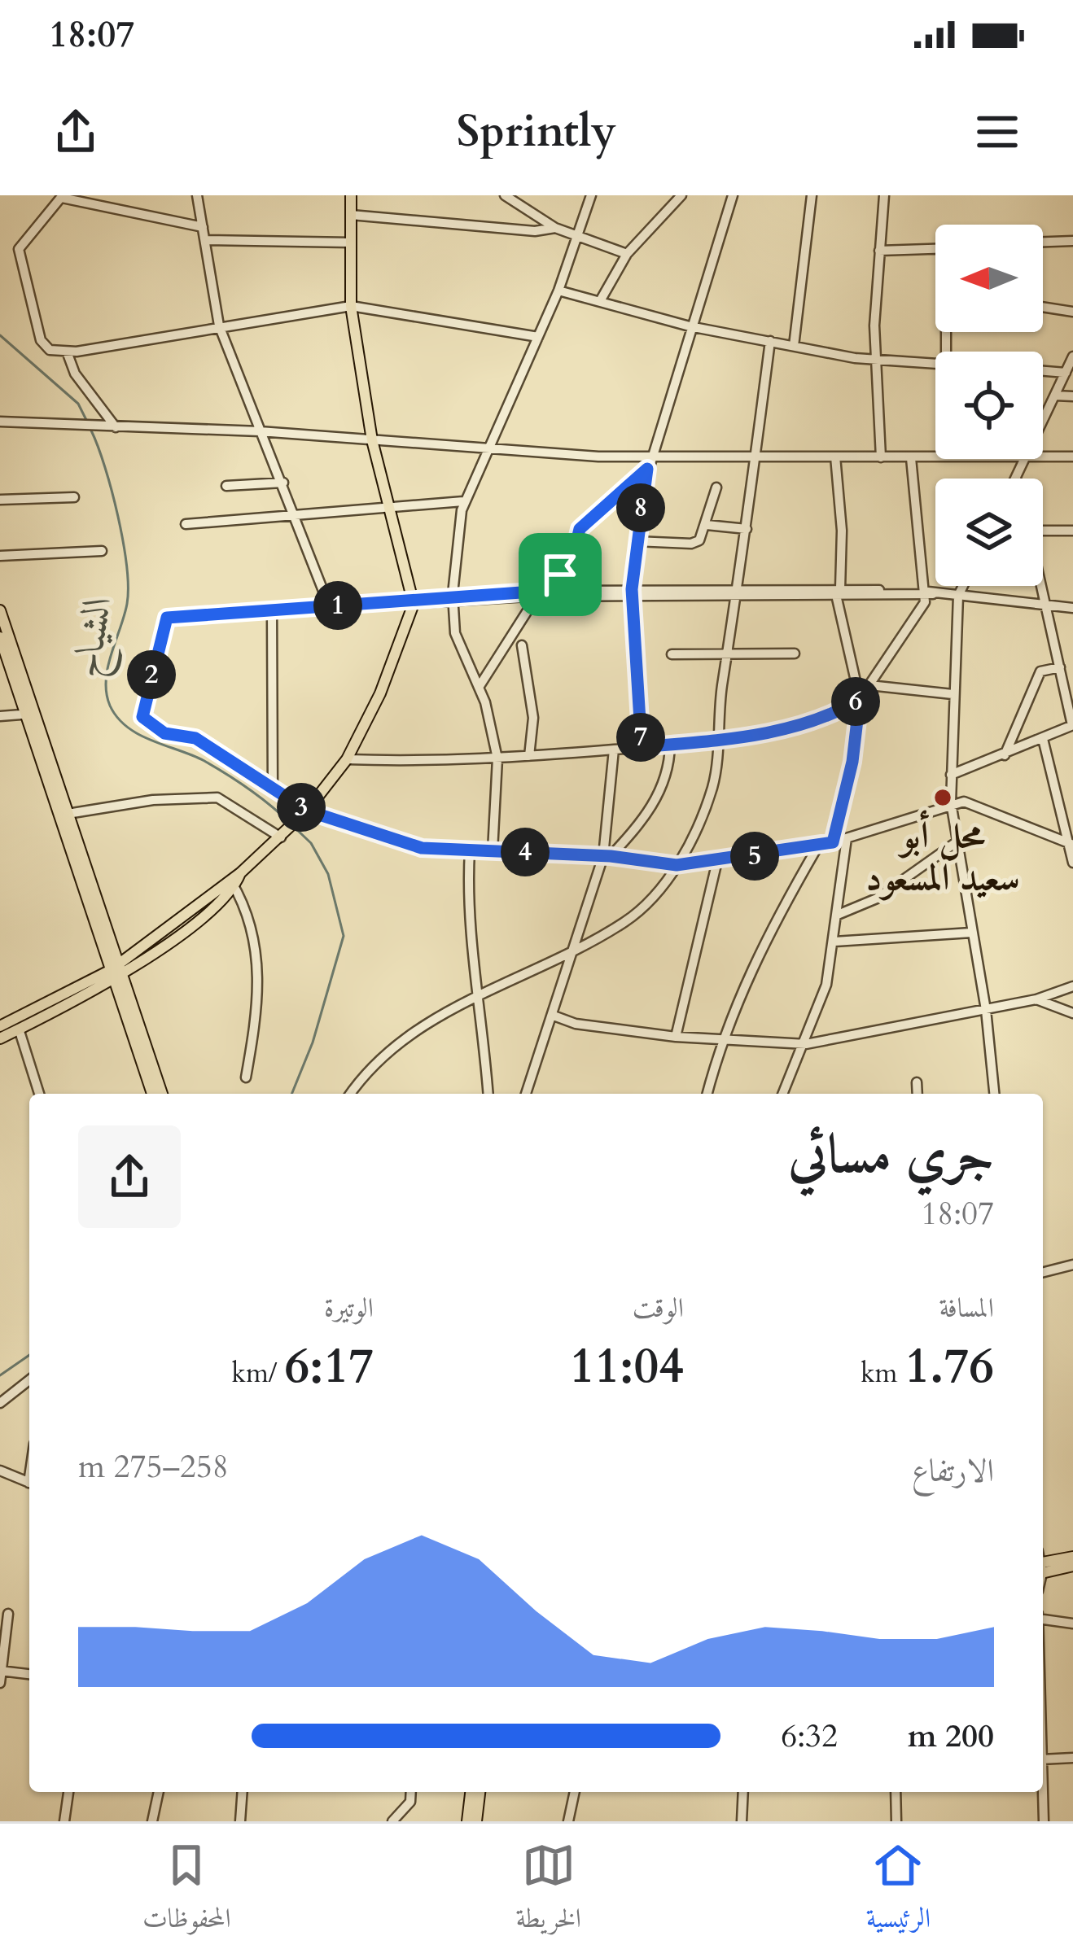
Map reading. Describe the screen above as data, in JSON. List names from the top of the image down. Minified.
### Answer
{"water":["الشياح"],"places":["محل أبو سعيد المسعود"],"north":"left","page":{"status":"18:07","header":"Sprintly","pins":["8","1","2","6","7","3","4","5"],"heading":["جري مسائي","18:07"],"stats":[["المسافة","1.76 km"],["الوقت","11:04"],["الوتيرة","6:17 /km"]],"chart":["الارتفاع","258–275 m"],"list":[{"name":"200 m","note":"6:32"}],"tabs":["الرئيسية","الخريطة","المحفوظات"]}}
